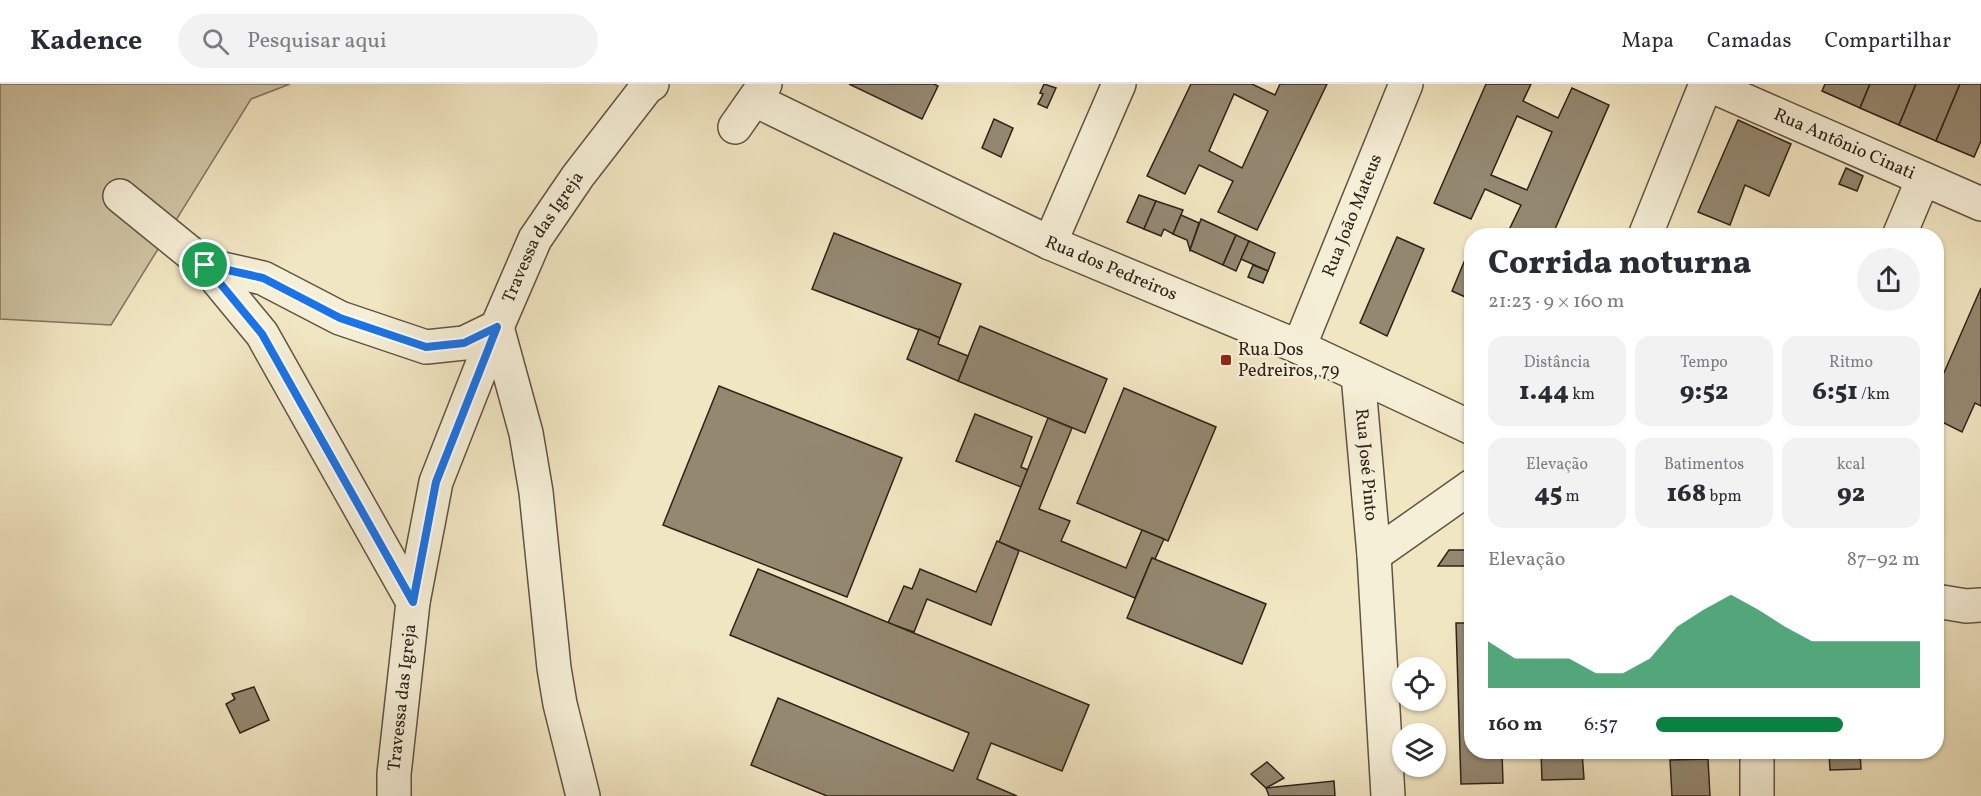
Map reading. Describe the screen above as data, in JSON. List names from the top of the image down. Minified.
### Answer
{"streets":{"street":["Rua Antônio Cinati","Rua João Mateus","Travessa das Igreja","Rua dos Pedreiros","Rua José Pinto"]},"crossings":[["Rua João Mateus","Rua dos Pedreiros"],["Rua dos Pedreiros","Rua José Pinto"]],"places":{"transit":["Rua Dos Pedreiros, 79"]},"page":{"header":"Kadence","search":"Pesquisar aqui","nav":["Mapa","Camadas","Compartilhar"],"heading":["Corrida noturna","21:23 · 9 × 160 m"],"stats":[["Distância","1.44 km"],["Tempo","9:52"],["Ritmo","6:51 /km"],["Elevação","45 m"],["Batimentos","168 bpm"],["kcal","92"]],"chart":["Elevação","87–92 m"],"list":[{"name":"160 m","note":"6:57"}]}}
